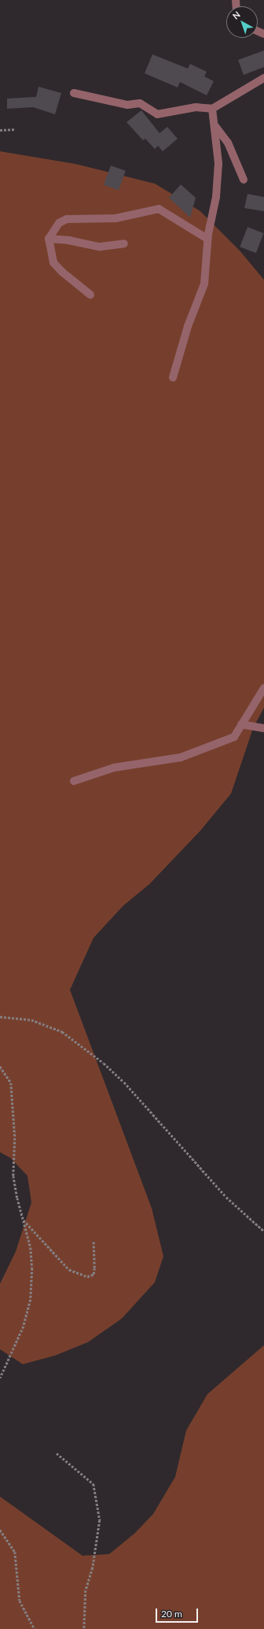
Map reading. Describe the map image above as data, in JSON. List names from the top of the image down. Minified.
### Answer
{"scale_bar":"20 m","north":"top left"}
